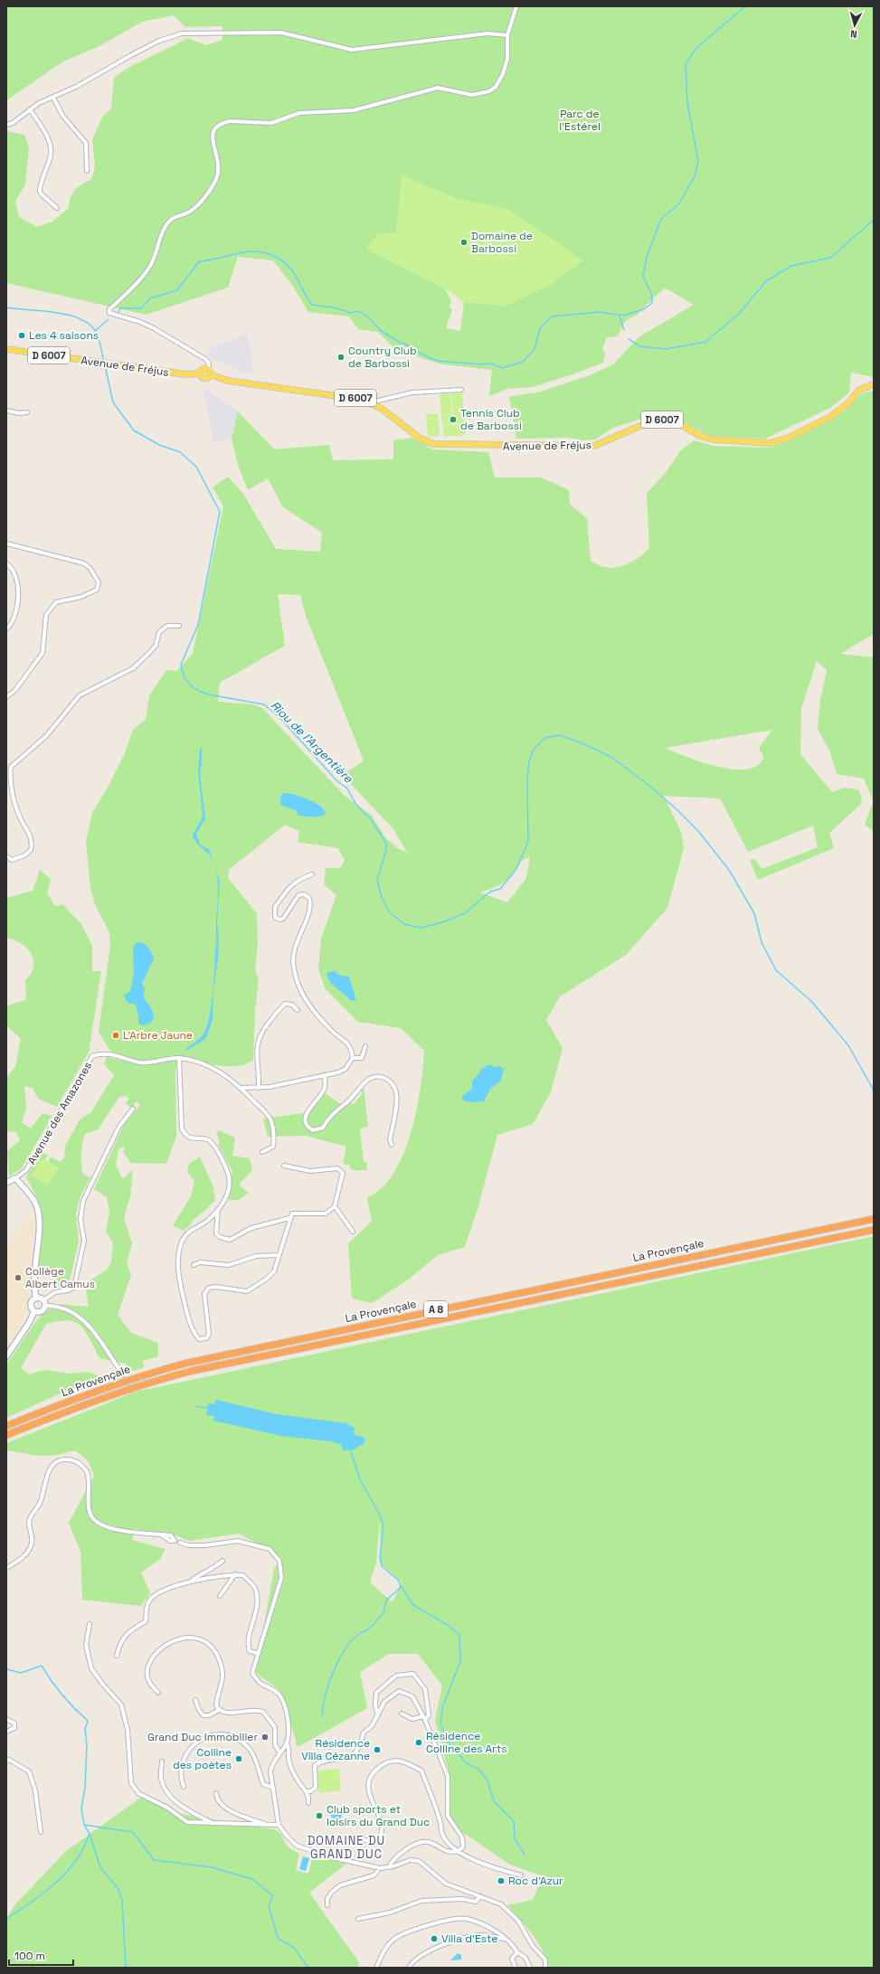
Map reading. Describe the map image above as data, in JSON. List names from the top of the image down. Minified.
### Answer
{"streets":{"highway":["La Provençale","A 8"],"main road":["D 6007","Avenue de Fréjus"],"street":["Avenue des Amazones"]},"districts":["DOMAINE DU GRAND DUC"],"water":["Riou de l'Argentière"],"parks":["Parc de l'Estérel"],"places":["Domaine de Barbossi","Les 4 saisons","Country Club de Barbossi","Tennis Club de Barbossi","L'Arbre Jaune","Collège Albert Camus","Grand Duc Immobilier","Résidence Colline des Arts","Résidence Villa Cézanne","Colline des poètes","Club sports et loisirs du Grand Duc","Roc d'Azur","Villa d'Este"],"scale_bar":"100 m","north":"bottom"}
